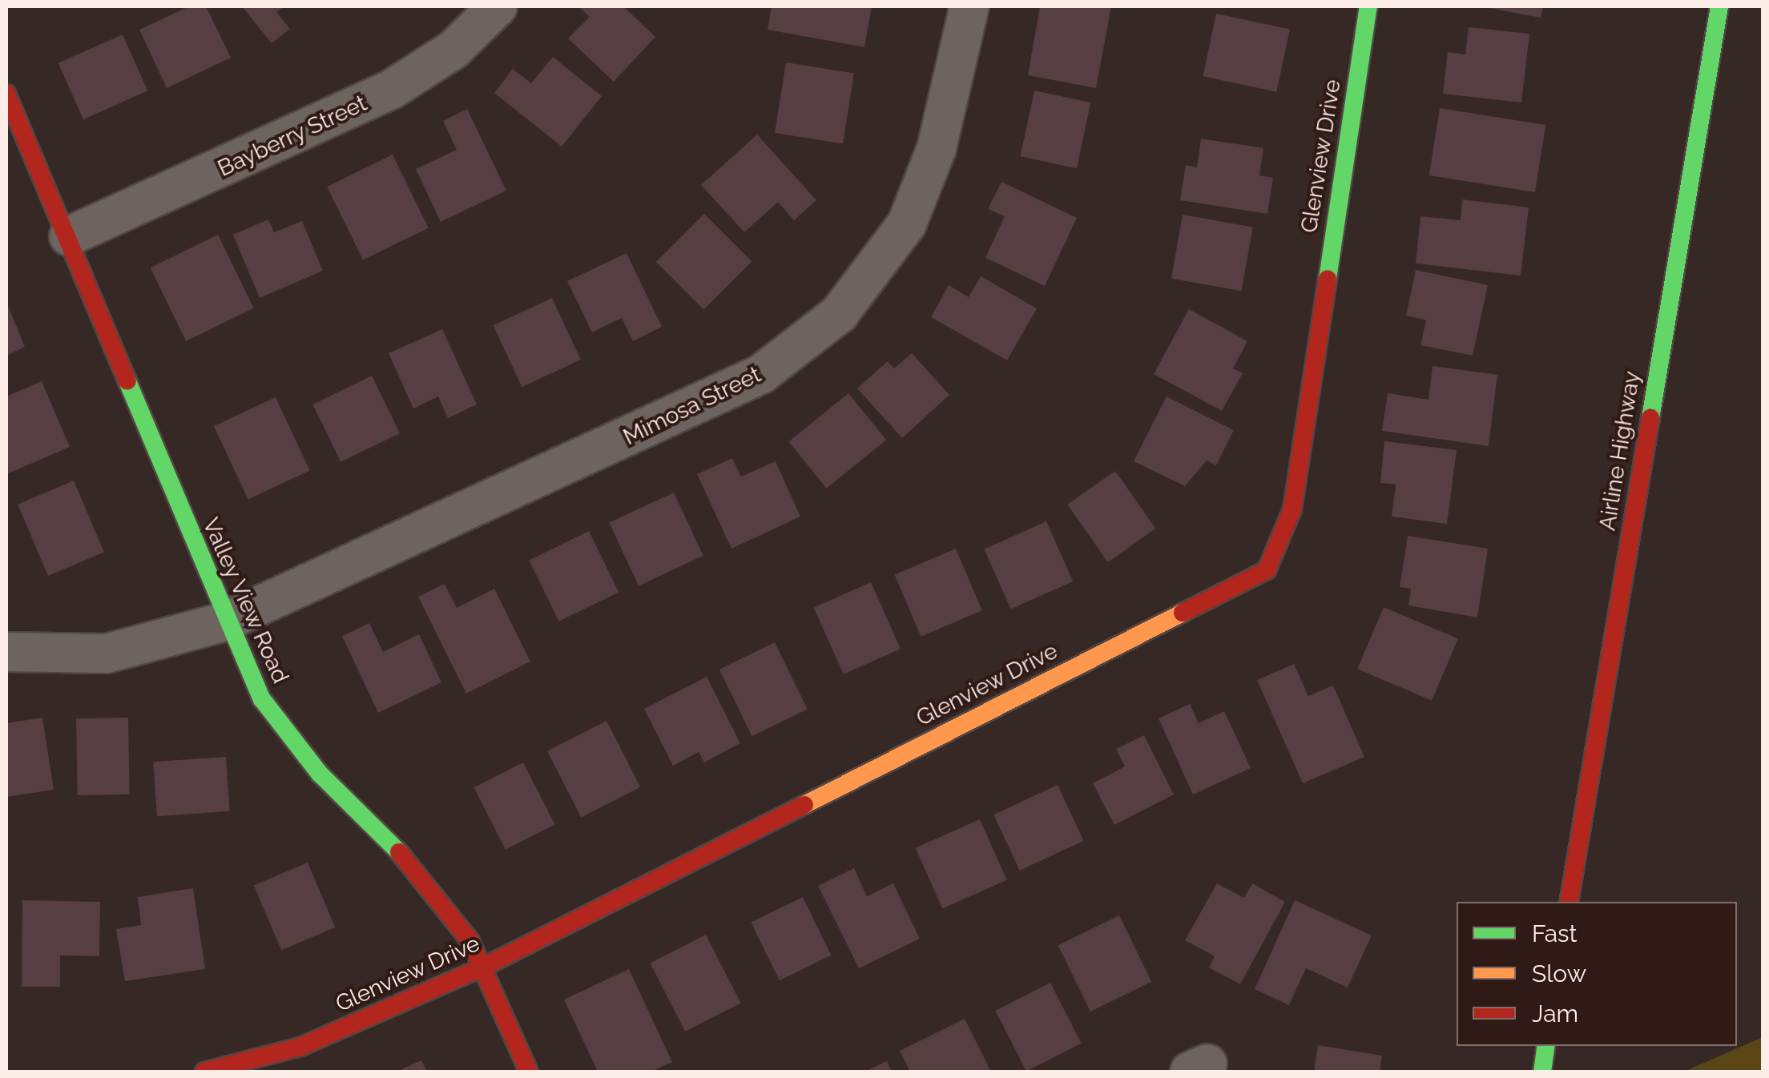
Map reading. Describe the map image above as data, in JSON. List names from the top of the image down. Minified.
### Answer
{"streets":{"street":["Bayberry Street","Glenview Drive","Mimosa Street","Airline Highway","Valley View Road"]},"crossings":[["Bayberry Street","Valley View Road"],["Glenview Drive","Valley View Road"],["Mimosa Street","Valley View Road"]],"legend":["Fast","Slow","Jam"]}
